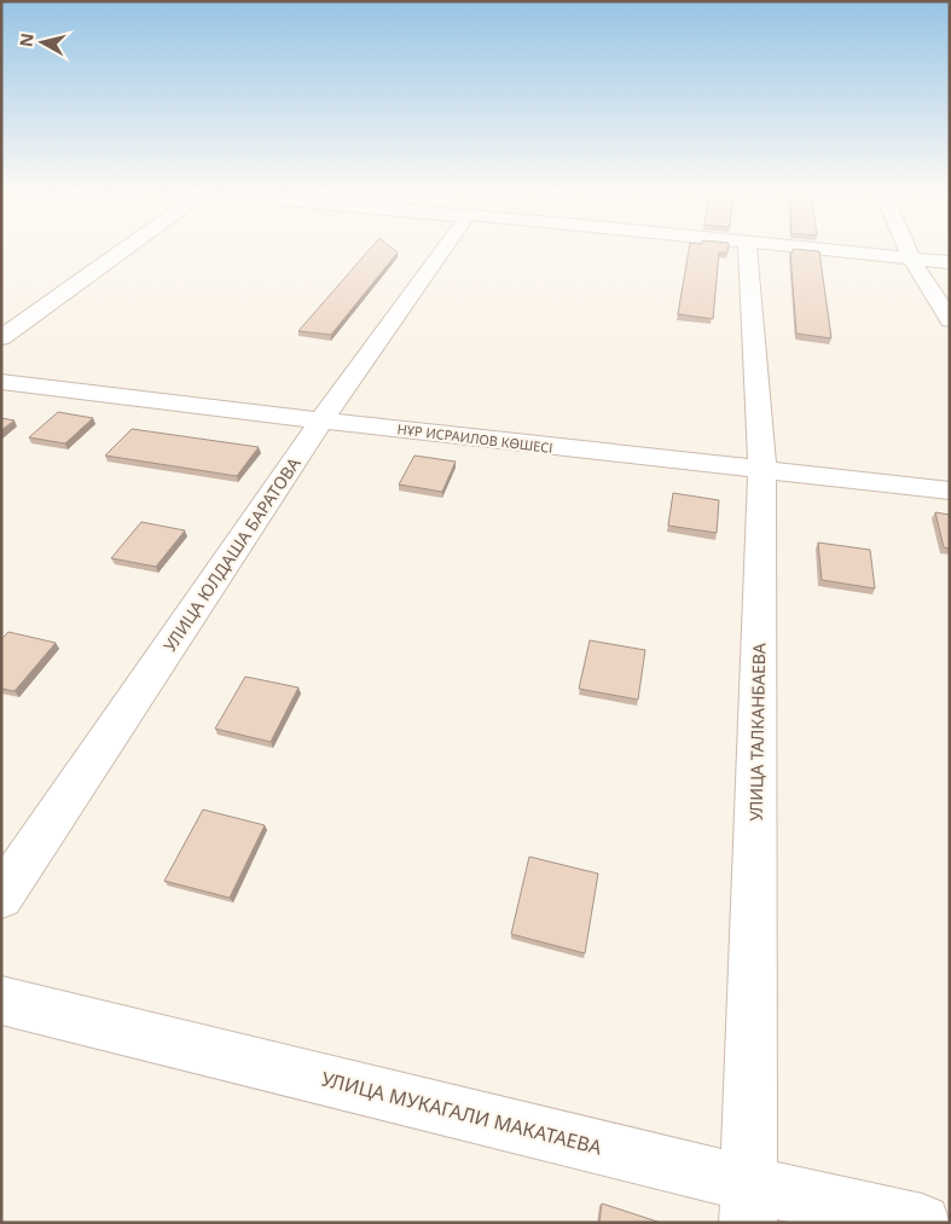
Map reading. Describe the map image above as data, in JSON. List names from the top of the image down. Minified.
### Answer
{"streets":{"street":["НҰР ИСРАИЛОВ КӨШЕСІ","УЛИЦА ЮЛДАША БАРАТОВА","УЛИЦА ТАЛКАНБАЕВА","УЛИЦА МУКАГАЛИ МАКАТАЕВА"]},"crossings":[["НҰР ИСРАИЛОВ КӨШЕСІ","УЛИЦА ЮЛДАША БАРАТОВА"],["НҰР ИСРАИЛОВ КӨШЕСІ","УЛИЦА ТАЛКАНБАЕВА"],["УЛИЦА ТАЛКАНБАЕВА","УЛИЦА МУКАГАЛИ МАКАТАЕВА"]],"north":"left"}
